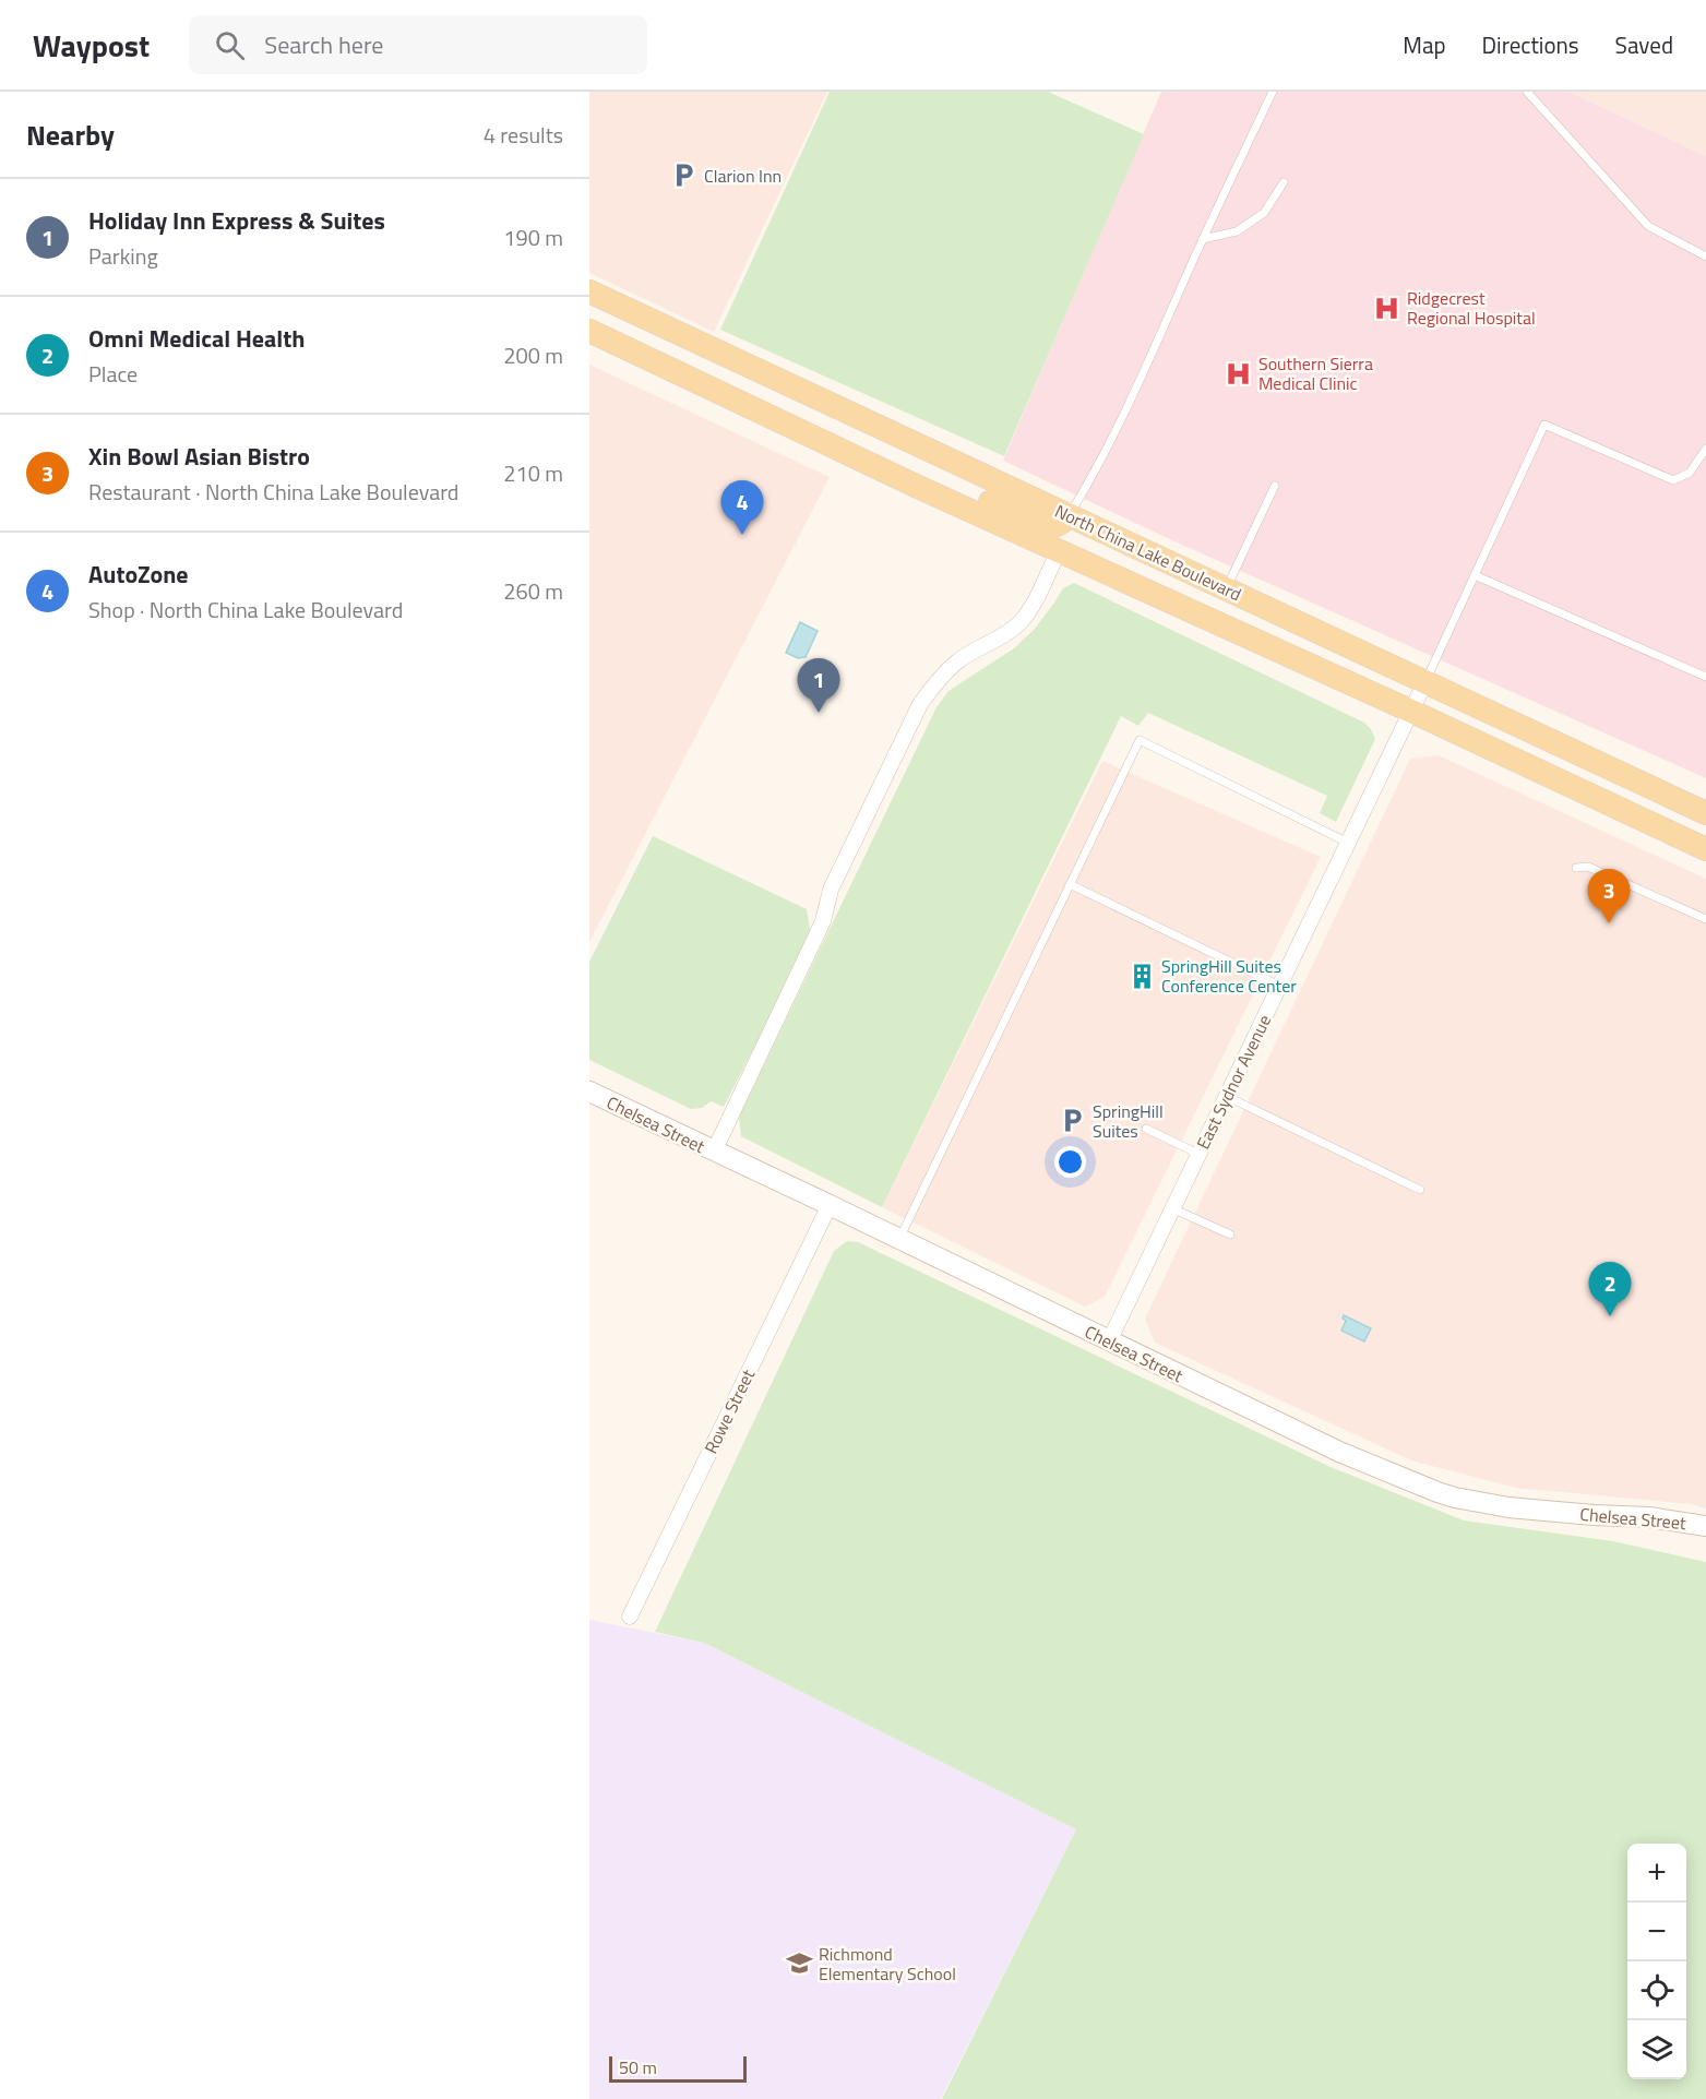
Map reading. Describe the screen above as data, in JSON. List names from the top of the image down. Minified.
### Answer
{"streets":{"main road":["North China Lake Boulevard"],"street":["East Sydnor Avenue","Chelsea Street","Rowe Street"]},"crossings":[["North China Lake Boulevard","East Sydnor Avenue"],["East Sydnor Avenue","Chelsea Street"],["Chelsea Street","Rowe Street"]],"places":{"parking":["Clarion Inn","SpringHill Suites"],"hospital":["Ridgecrest Regional Hospital","Southern Sierra Medical Clinic"],"building":["SpringHill Suites Conference Center"],"school or university":["Richmond Elementary School"]},"scale_bar":"50 m","page":{"header":"Waypost","search":"Search here","nav":["Map","Directions","Saved"],"heading":["Nearby","4 results"],"list":[{"mark":"1","name":"Holiday Inn Express & Suites","note":"Parking","value":"190 m"},{"mark":"2","name":"Omni Medical Health","note":"Place","value":"200 m"},{"mark":"3","name":"Xin Bowl Asian Bistro","note":"Restaurant · North China Lake Boulevard","value":"210 m"},{"mark":"4","name":"AutoZone","note":"Shop · North China Lake Boulevard","value":"260 m"}],"pins":["4","1","3","2"],"map_buttons":["+","−"],"scale":"50 m"}}
